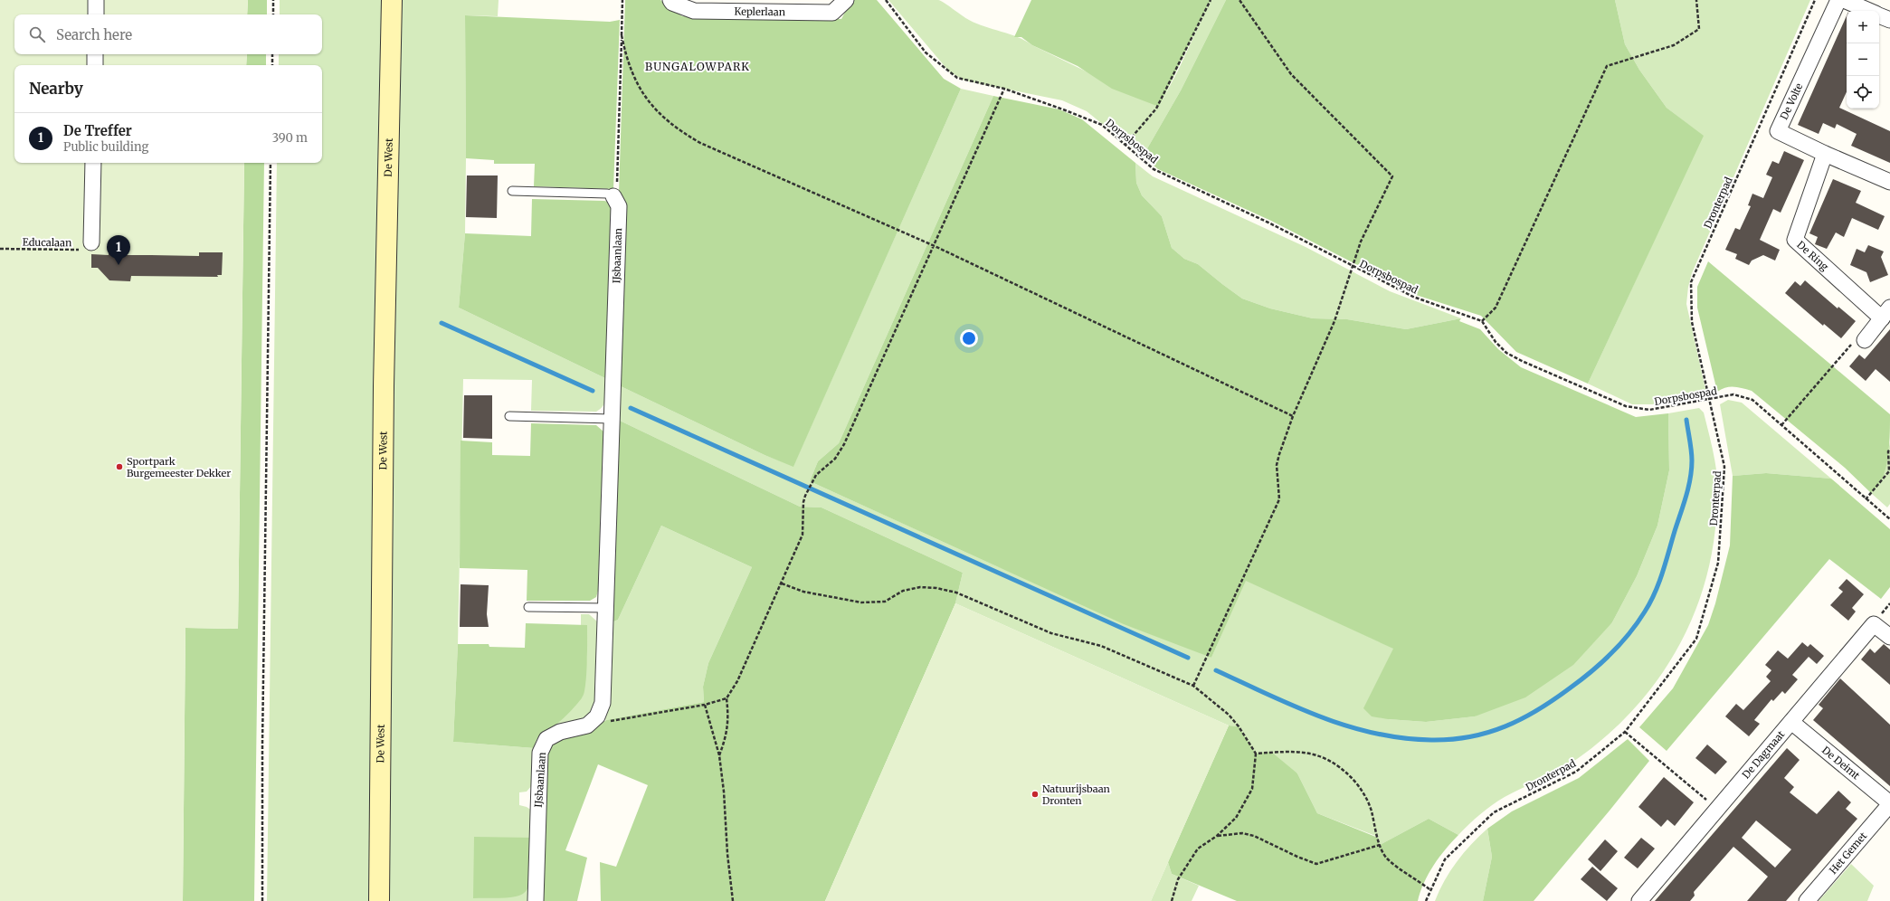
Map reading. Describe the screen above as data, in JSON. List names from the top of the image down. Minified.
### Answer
{"streets":{"main road":["De West"],"street":["Keplerlaan","De Volte","IJsbaanlaan","De Ring","De Dagmaat","De Deimt","Het Gemet"],"path":["Dorpsbospad","Dronterpad","Educalaan"]},"crossings":[["De Volte","De Ring"],["Dorpsbospad","Dronterpad"],["De Dagmaat","De Deimt"],["De Deimt","Het Gemet"]],"districts":["BUNGALOWPARK"],"places":["Sportpark Burgemeester Dekker","Natuurijsbaan Dronten"],"page":{"map_buttons":["+","−"],"search":"Search here","heading":"Nearby","list":[{"mark":"1","name":"De Treffer","note":"Public building","value":"390 m"}],"pins":"1"}}
